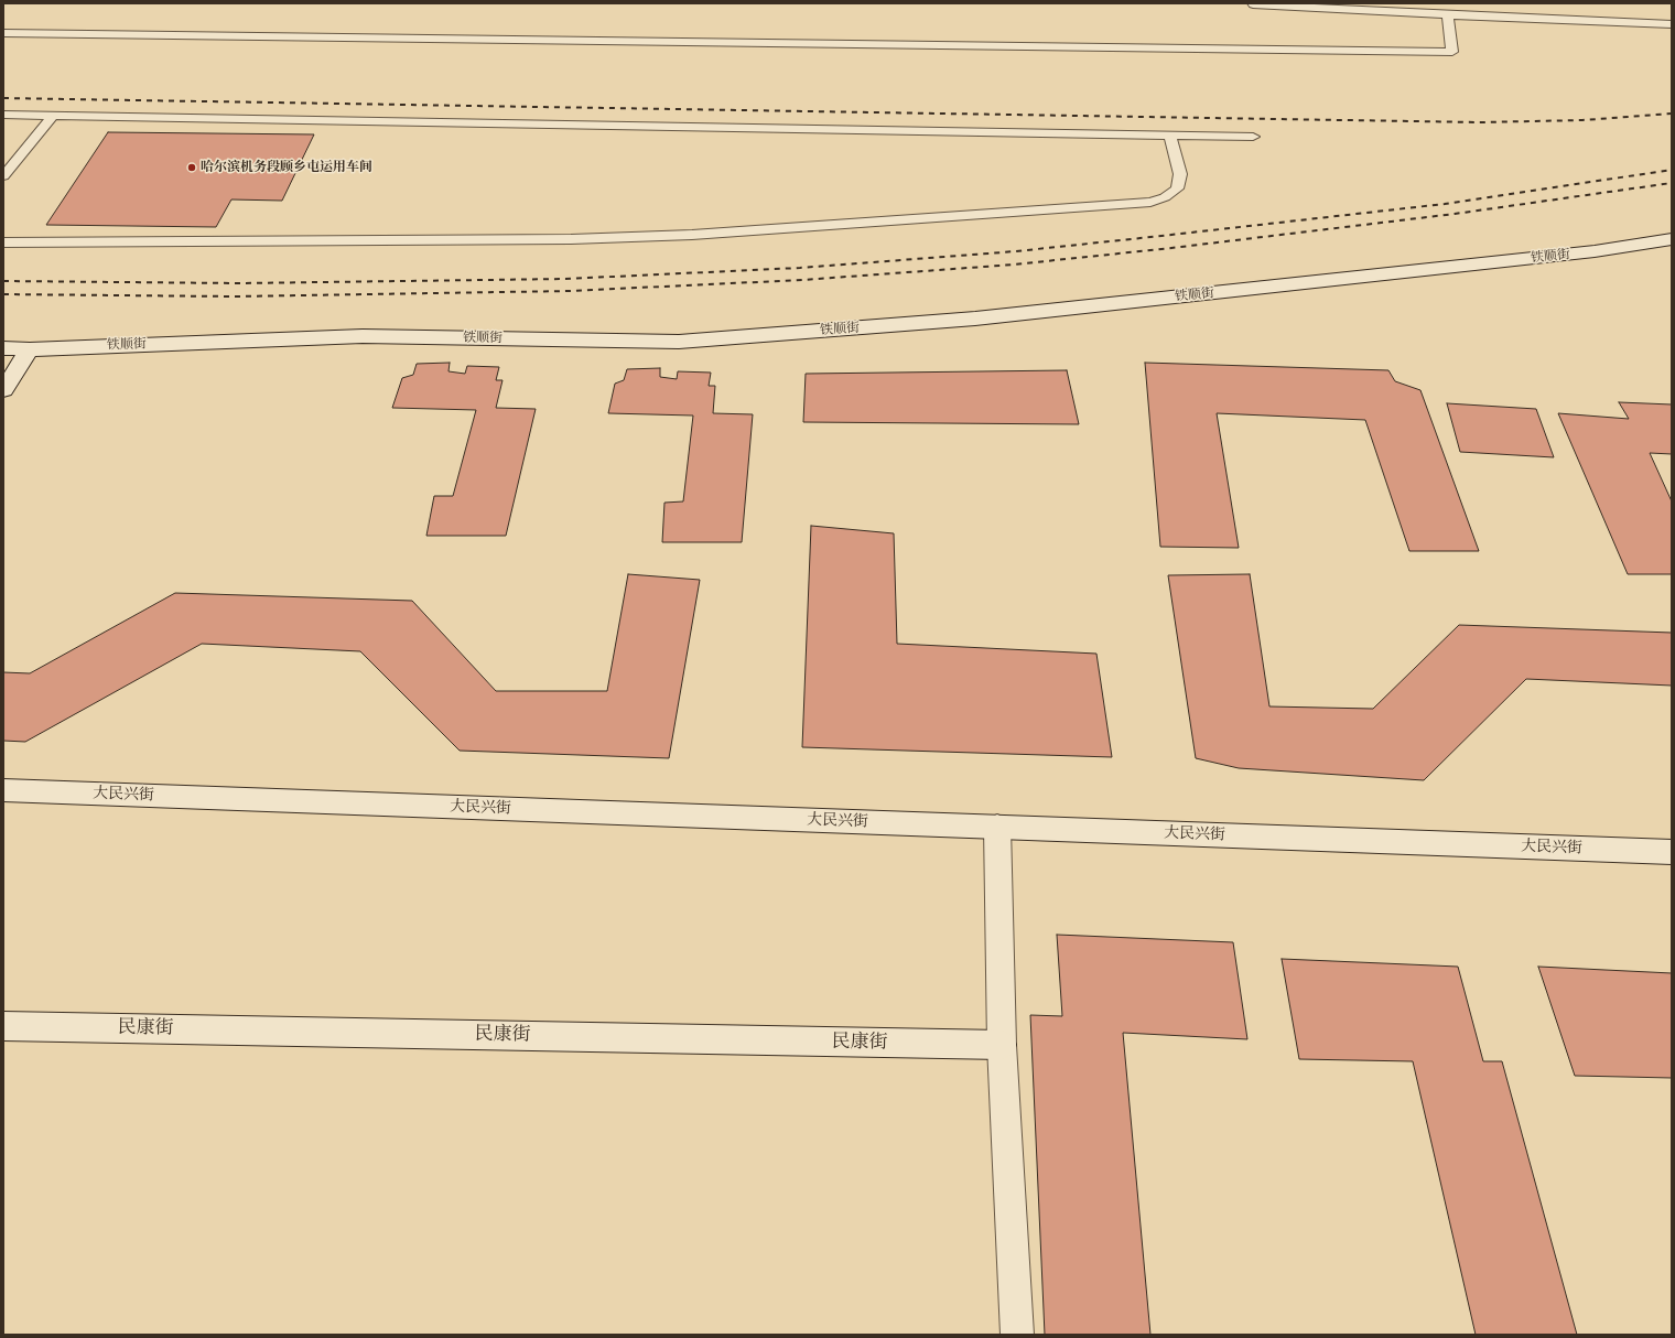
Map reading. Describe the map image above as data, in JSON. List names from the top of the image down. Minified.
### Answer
{"streets":{"street":["铁顺街","大民兴街","民康街"]},"places":["哈尔滨机务段顾乡屯运用车间"]}
